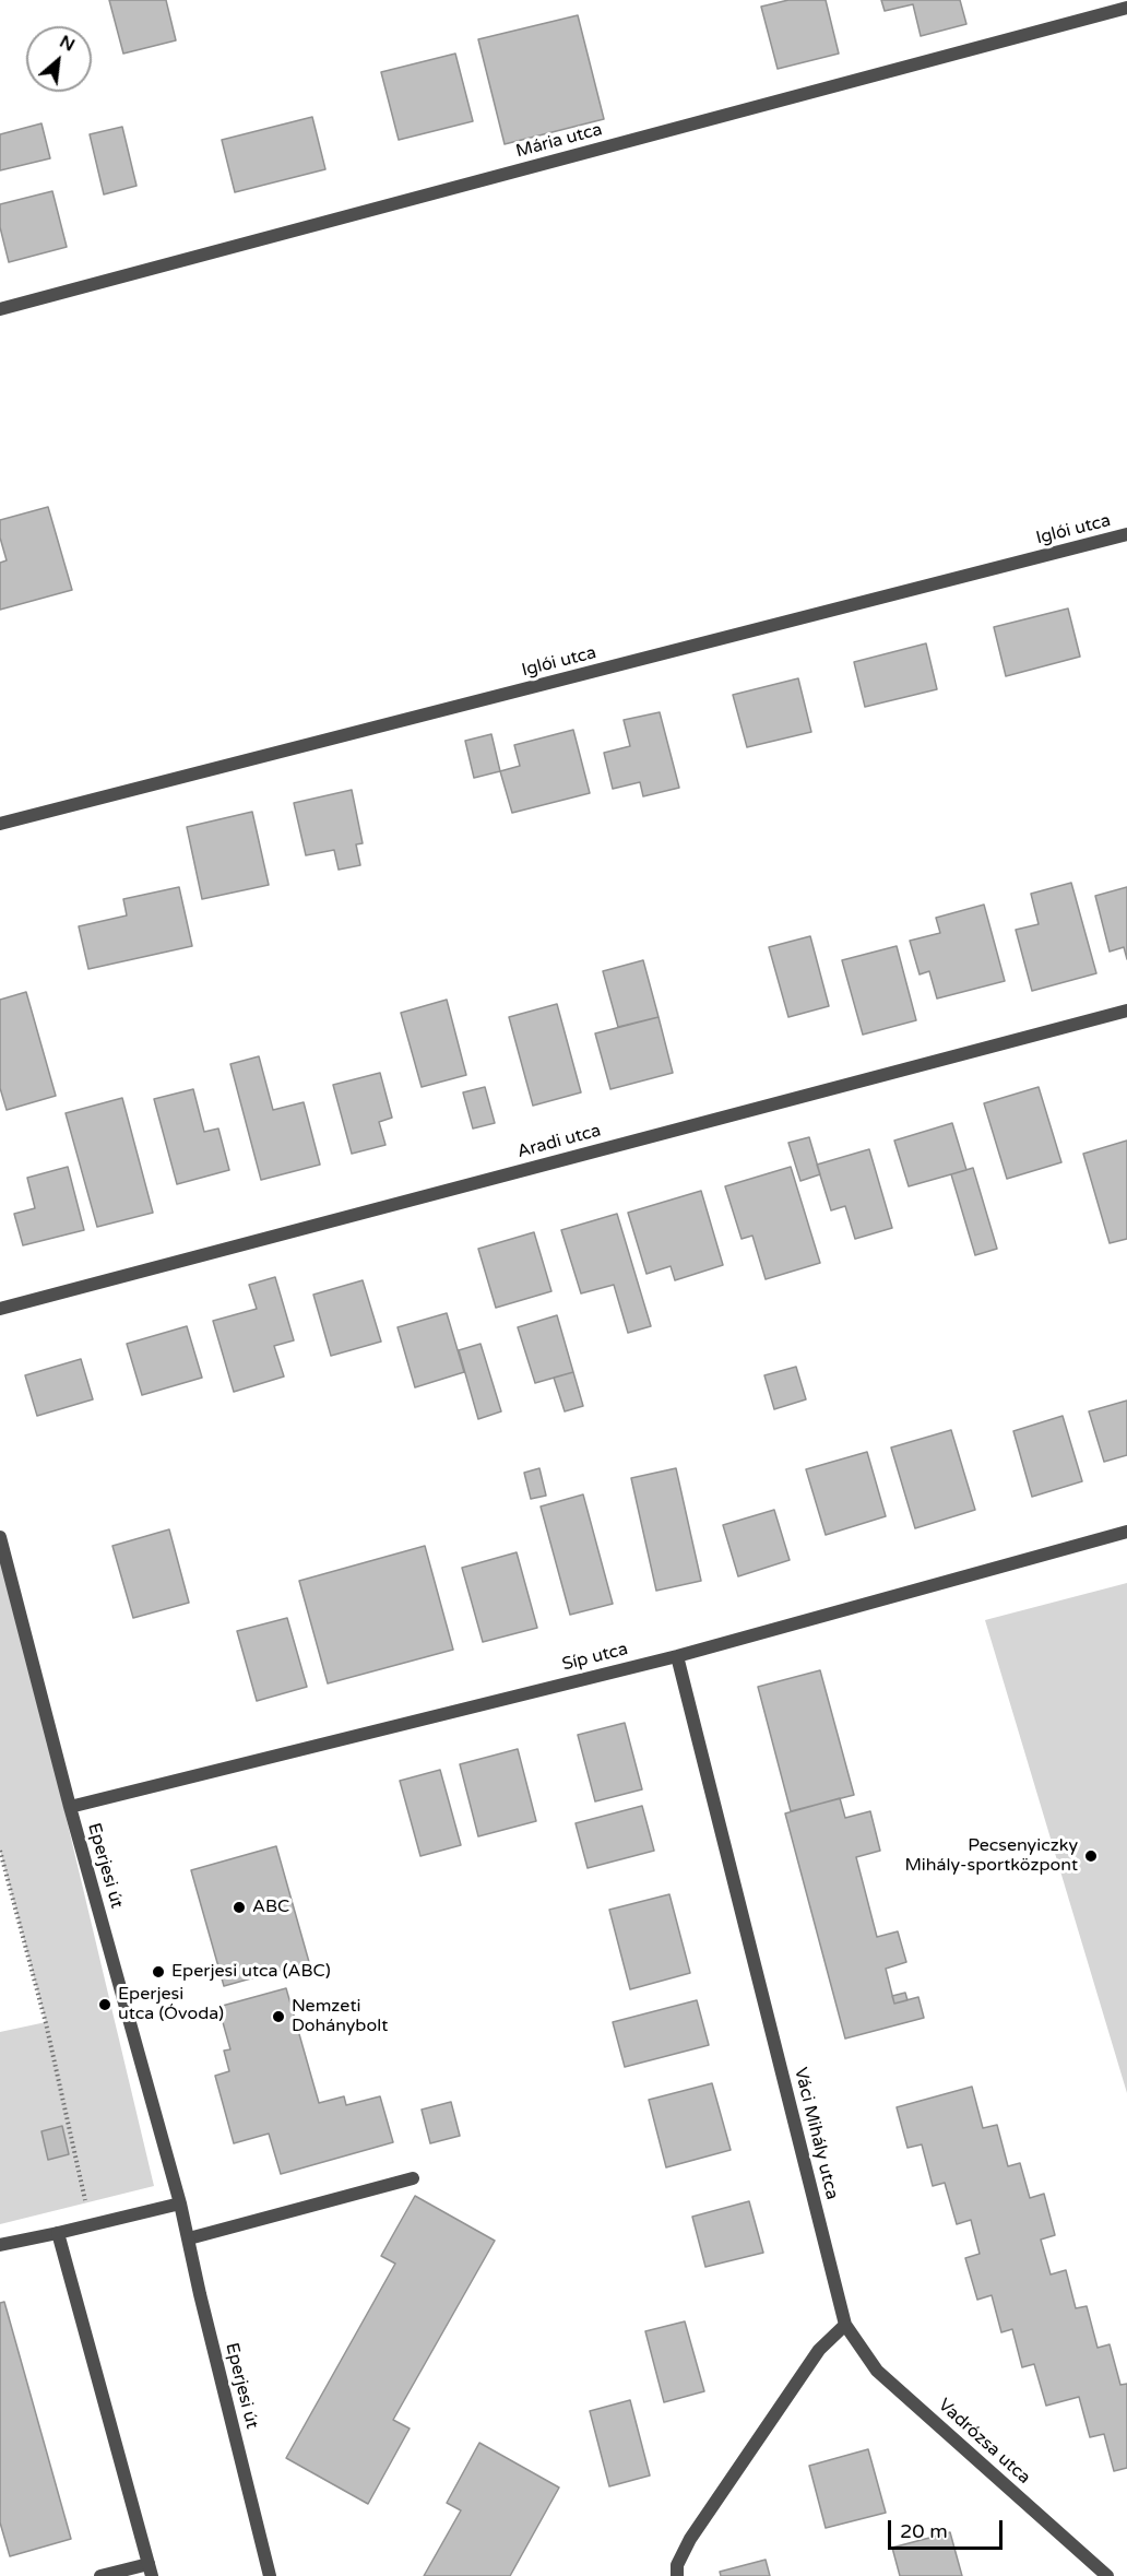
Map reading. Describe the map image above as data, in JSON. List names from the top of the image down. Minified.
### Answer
{"streets":{"street":["Mária utca","Iglói utca","Aradi utca","Síp utca","Eperjesi út","Váci Mihály utca","Vadrózsa utca"]},"crossings":[["Síp utca","Eperjesi út"],["Síp utca","Váci Mihály utca"],["Váci Mihály utca","Vadrózsa utca"]],"places":["Pecsenyiczky Mihály-sportközpont","ABC","Eperjesi utca (ABC)","Eperjesi utca (Óvoda)","Nemzeti Dohánybolt"],"scale_bar":"20 m","north":"top right"}
